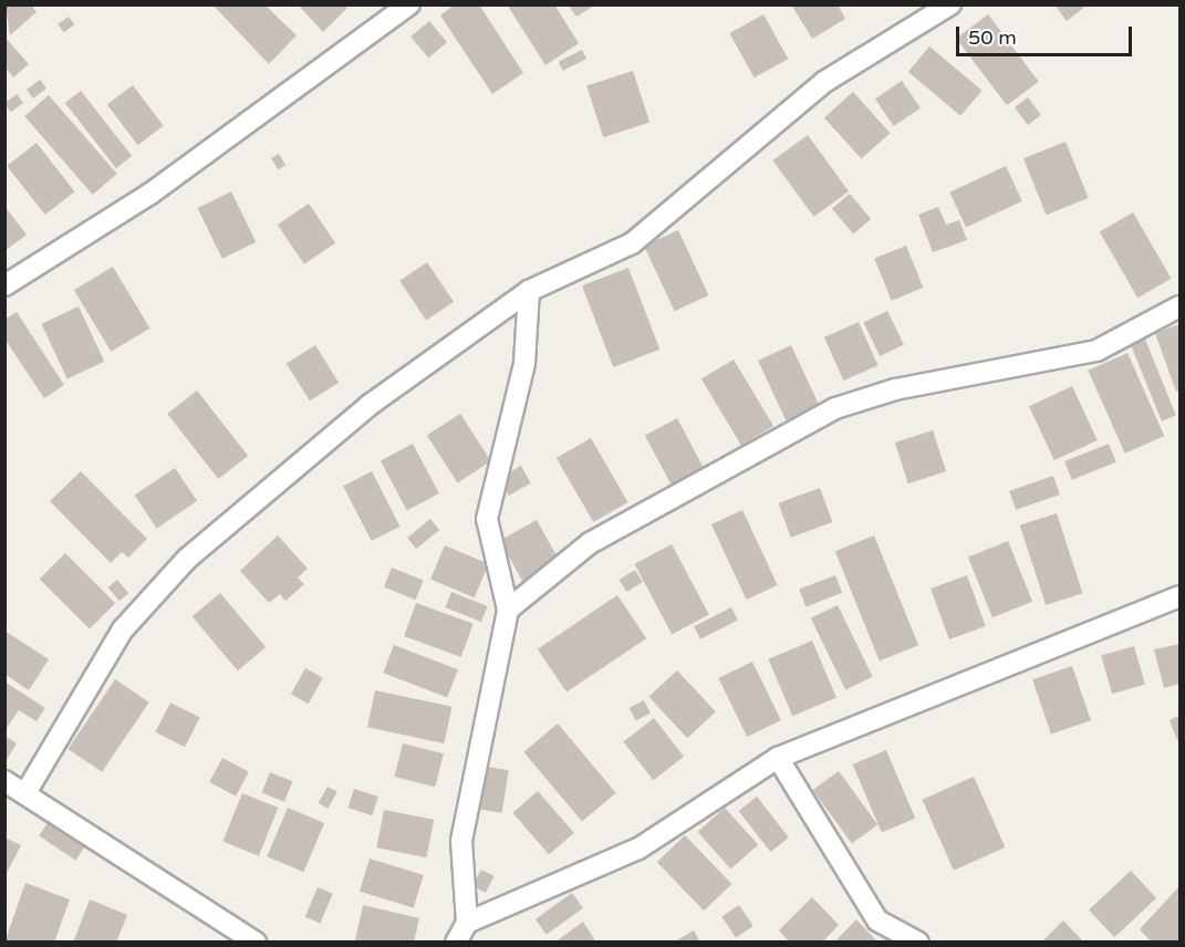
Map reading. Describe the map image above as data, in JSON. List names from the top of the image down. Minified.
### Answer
{"scale_bar":"50 m"}
